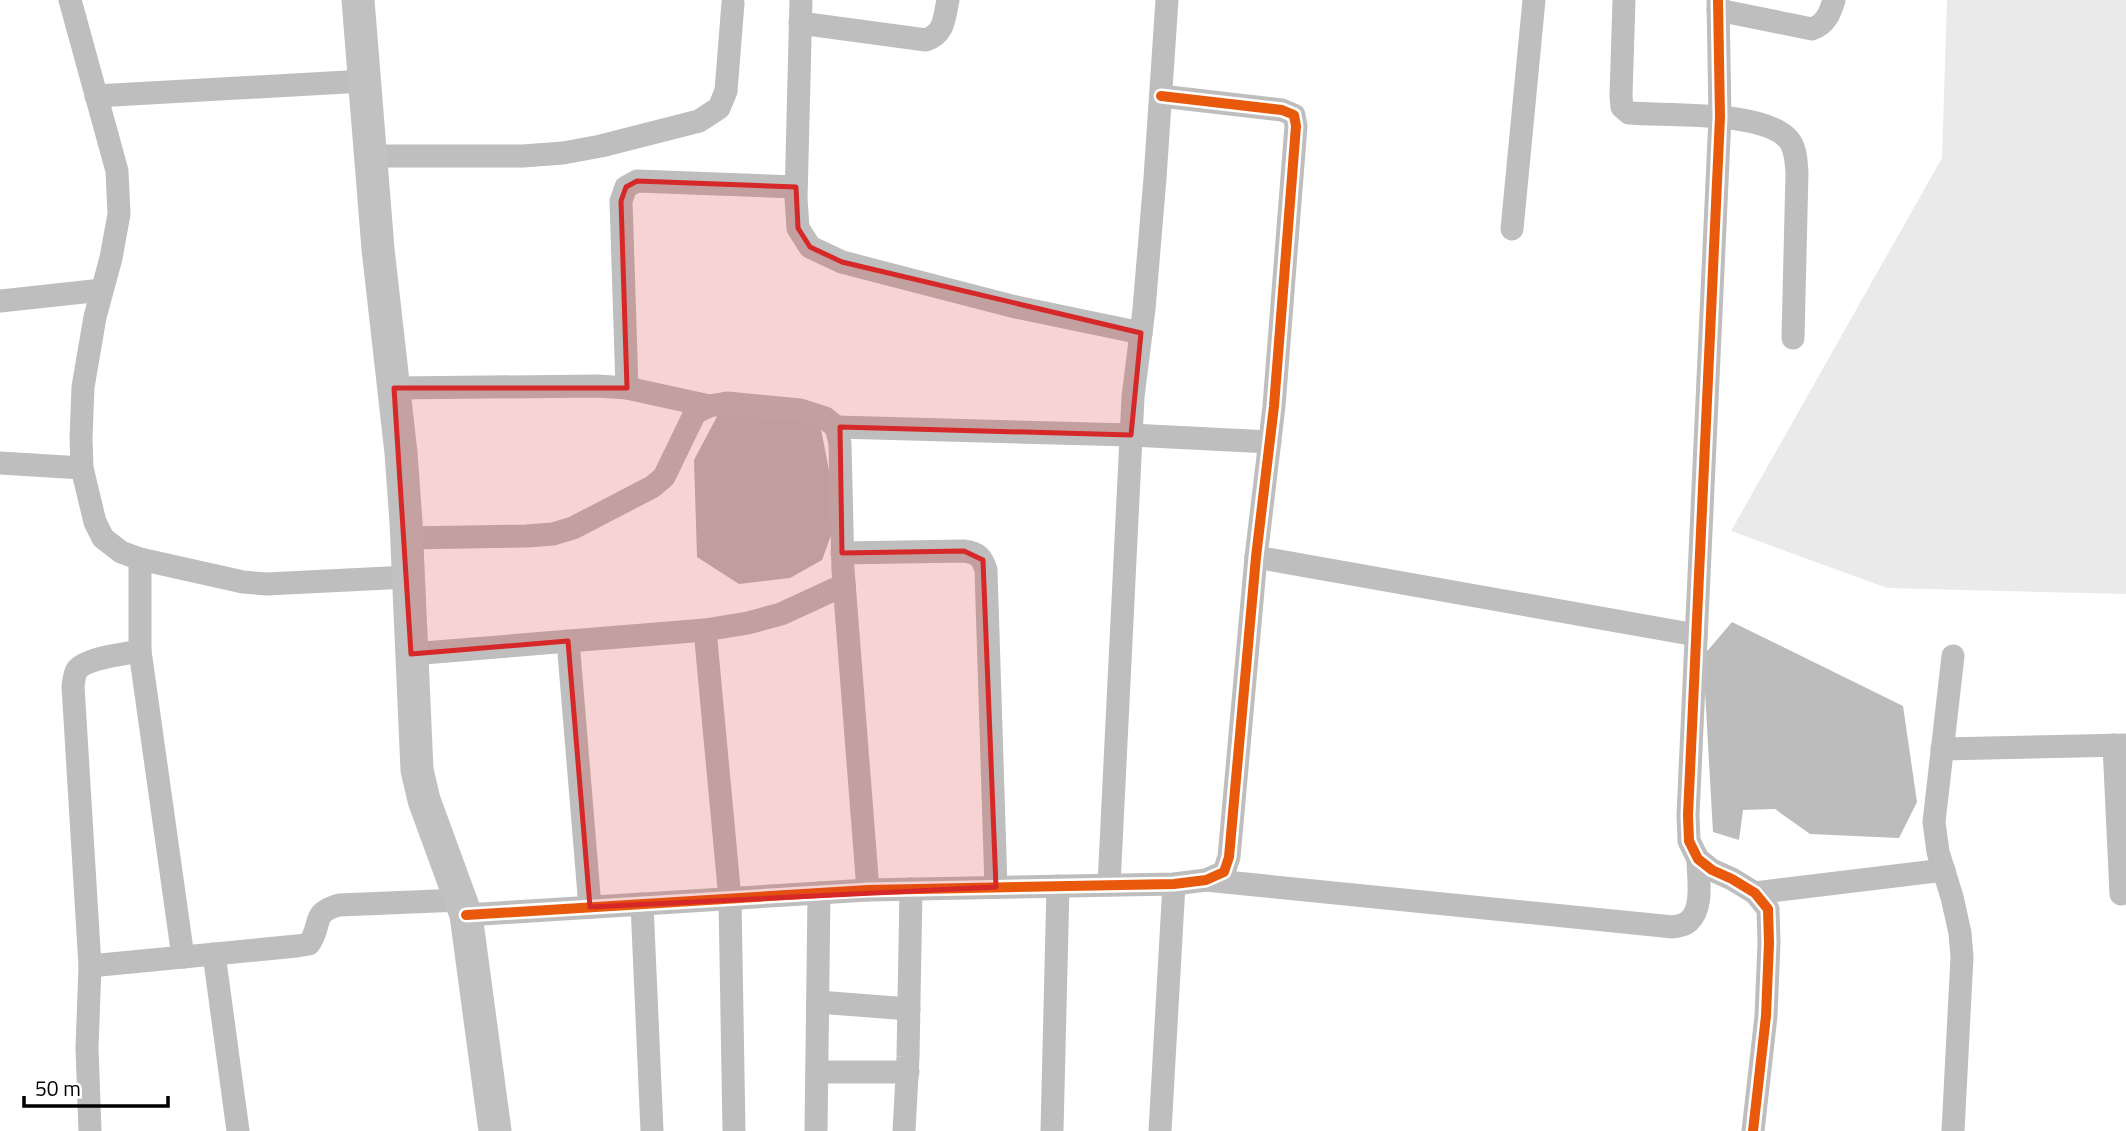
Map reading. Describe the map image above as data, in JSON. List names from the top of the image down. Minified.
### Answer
{"scale_bar":"50 m"}
